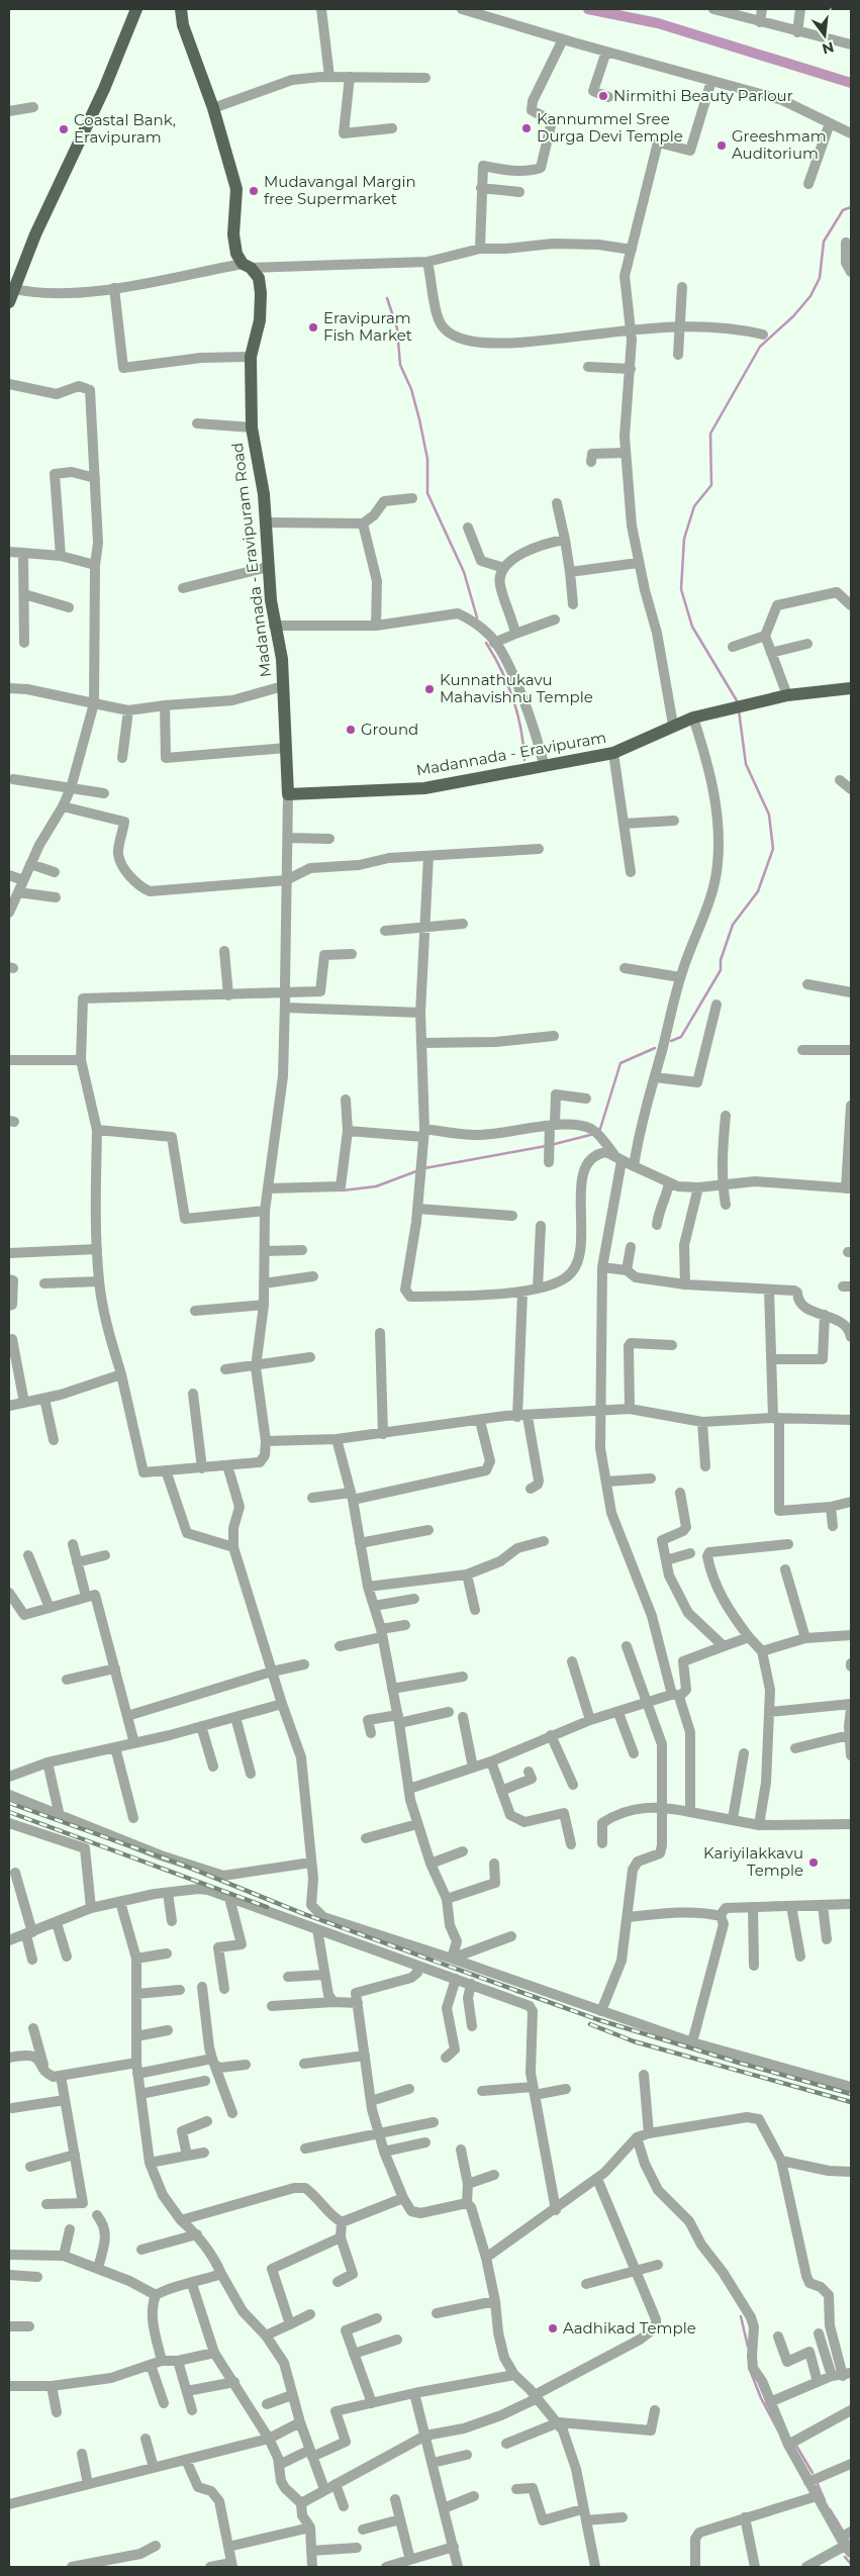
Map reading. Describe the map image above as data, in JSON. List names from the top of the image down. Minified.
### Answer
{"streets":{"main road":["Madannada - Eravipuram Road","Madannada - Eravipuram"]},"crossings":[["Madannada - Eravipuram Road","Madannada - Eravipuram"]],"places":["Nirmithi Beauty Parlour","Kannummel Sree Durga Devi Temple","Coastal Bank, Eravipuram","Greeshmam Auditorium","Mudavangal Margin free Supermarket","Eravipuram Fish Market","Kunnathukavu Mahavishnu Temple","Ground","Kariyilakkavu Temple","Aadhikad Temple"],"north":"bottom"}
